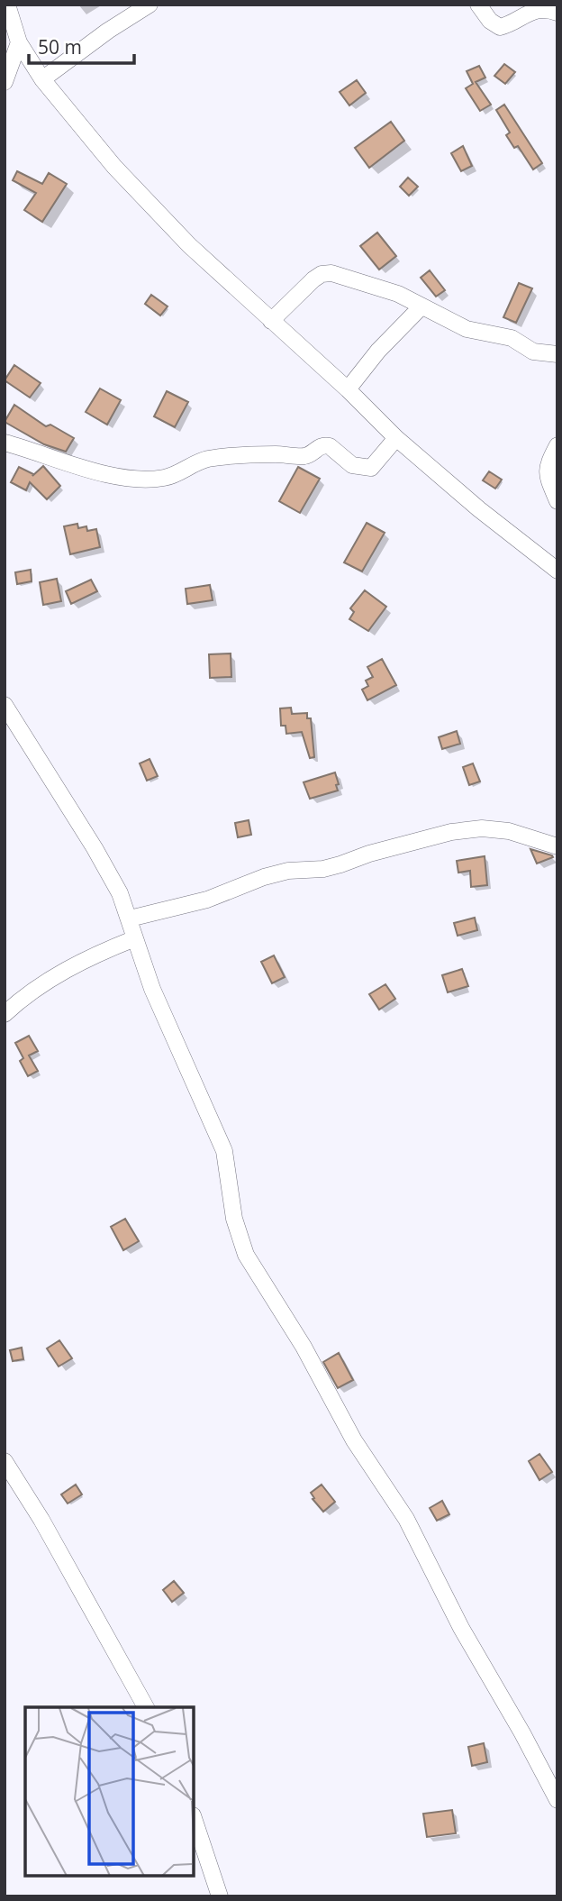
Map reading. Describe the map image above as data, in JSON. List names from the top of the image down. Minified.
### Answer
{"scale_bar":"50 m"}
